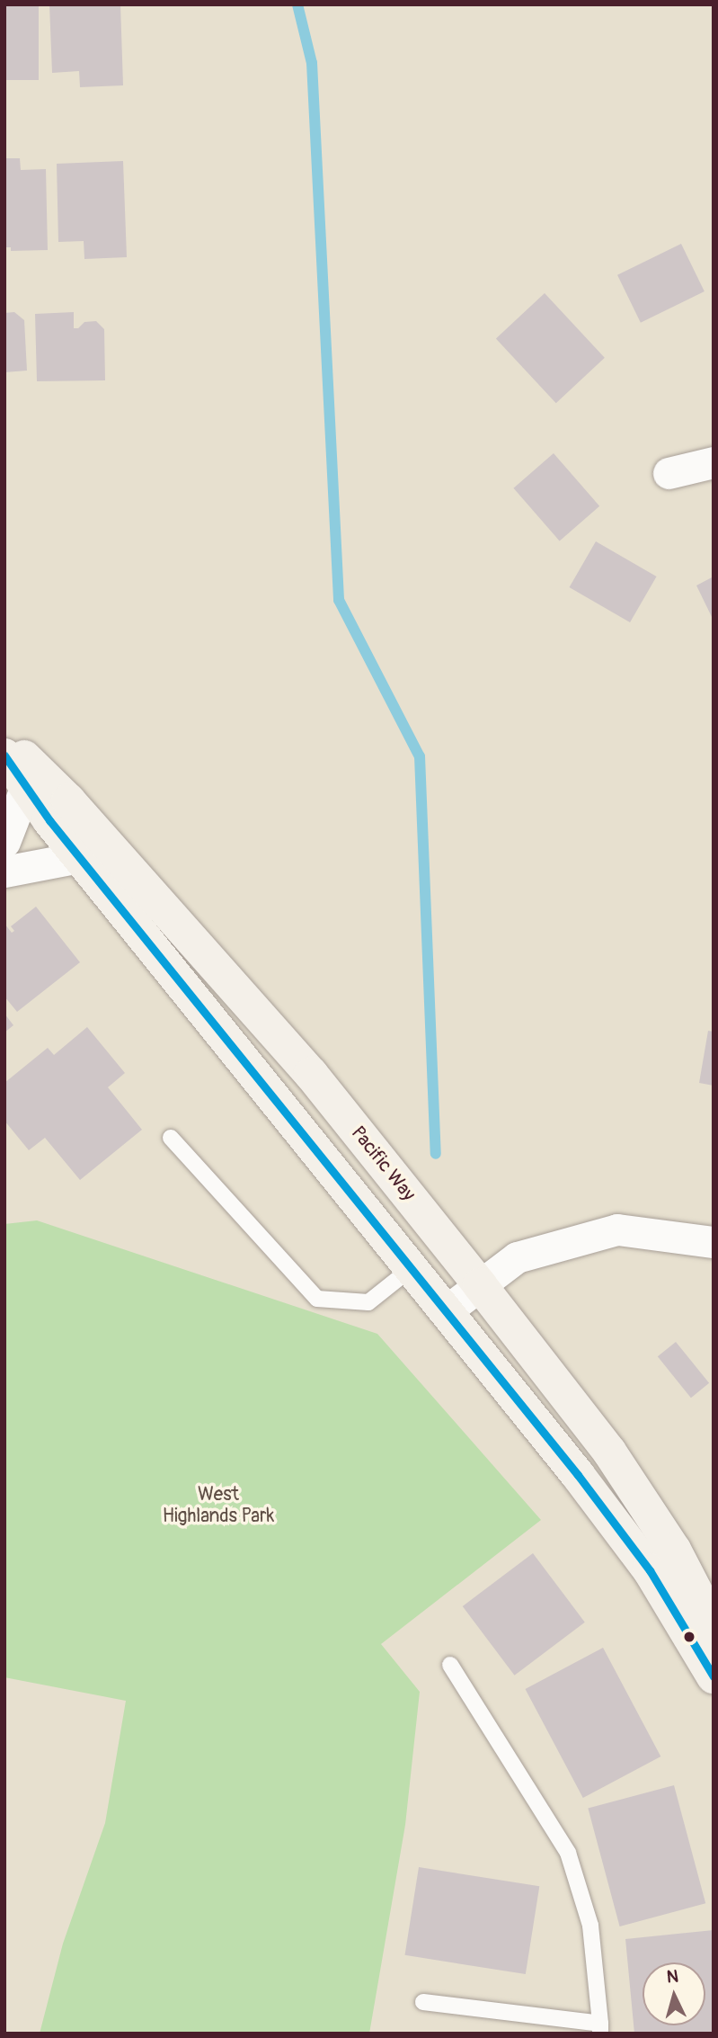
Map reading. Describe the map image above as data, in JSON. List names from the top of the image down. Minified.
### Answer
{"streets":{"main road":["Pacific Way"]},"parks":["West Highlands Park"],"north":"top"}
